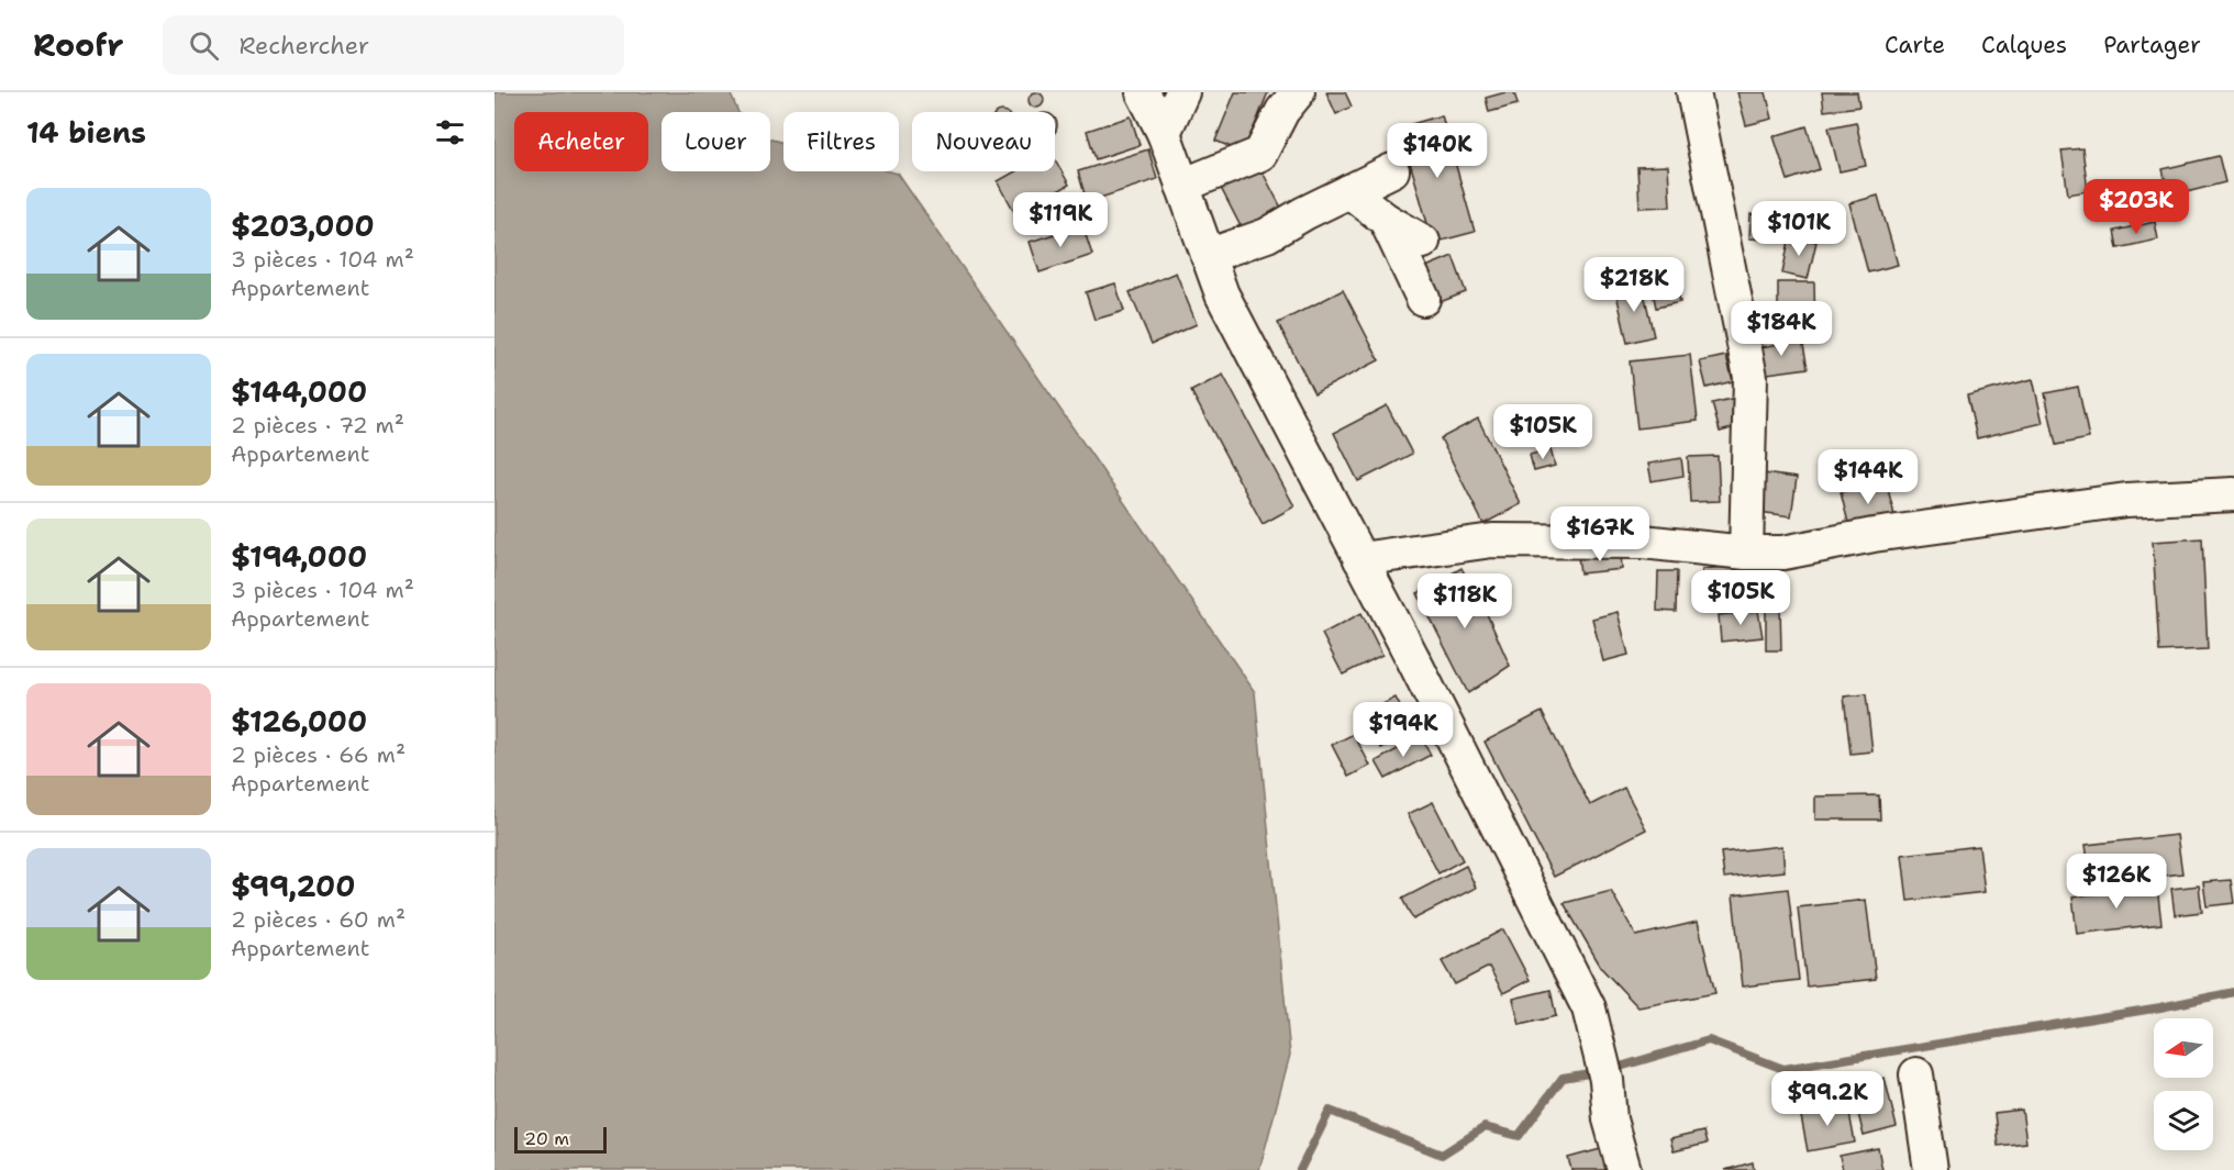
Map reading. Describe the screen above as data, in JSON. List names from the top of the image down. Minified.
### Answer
{"scale_bar":"20 m","north":"left","page":{"header":"Roofr","search":"Rechercher","nav":["Carte","Calques","Partager"],"heading":"14 biens","chip":["Acheter","Louer","Filtres","Nouveau"],"price":["$140K","$203K","$119K","$101K","$218K","$184K","$105K","$144K","$167K","$105K","$118K","$194K","$126K","$99.2K"],"list":[{"name":"$203,000","note":"3 pièces · 104 m² · Appartement"},{"name":"$144,000","note":"2 pièces · 72 m² · Appartement"},{"name":"$194,000","note":"3 pièces · 104 m² · Appartement"},{"name":"$126,000","note":"2 pièces · 66 m² · Appartement"},{"name":"$99,200","note":"2 pièces · 60 m² · Appartement"}],"scale":"20 m"}}
